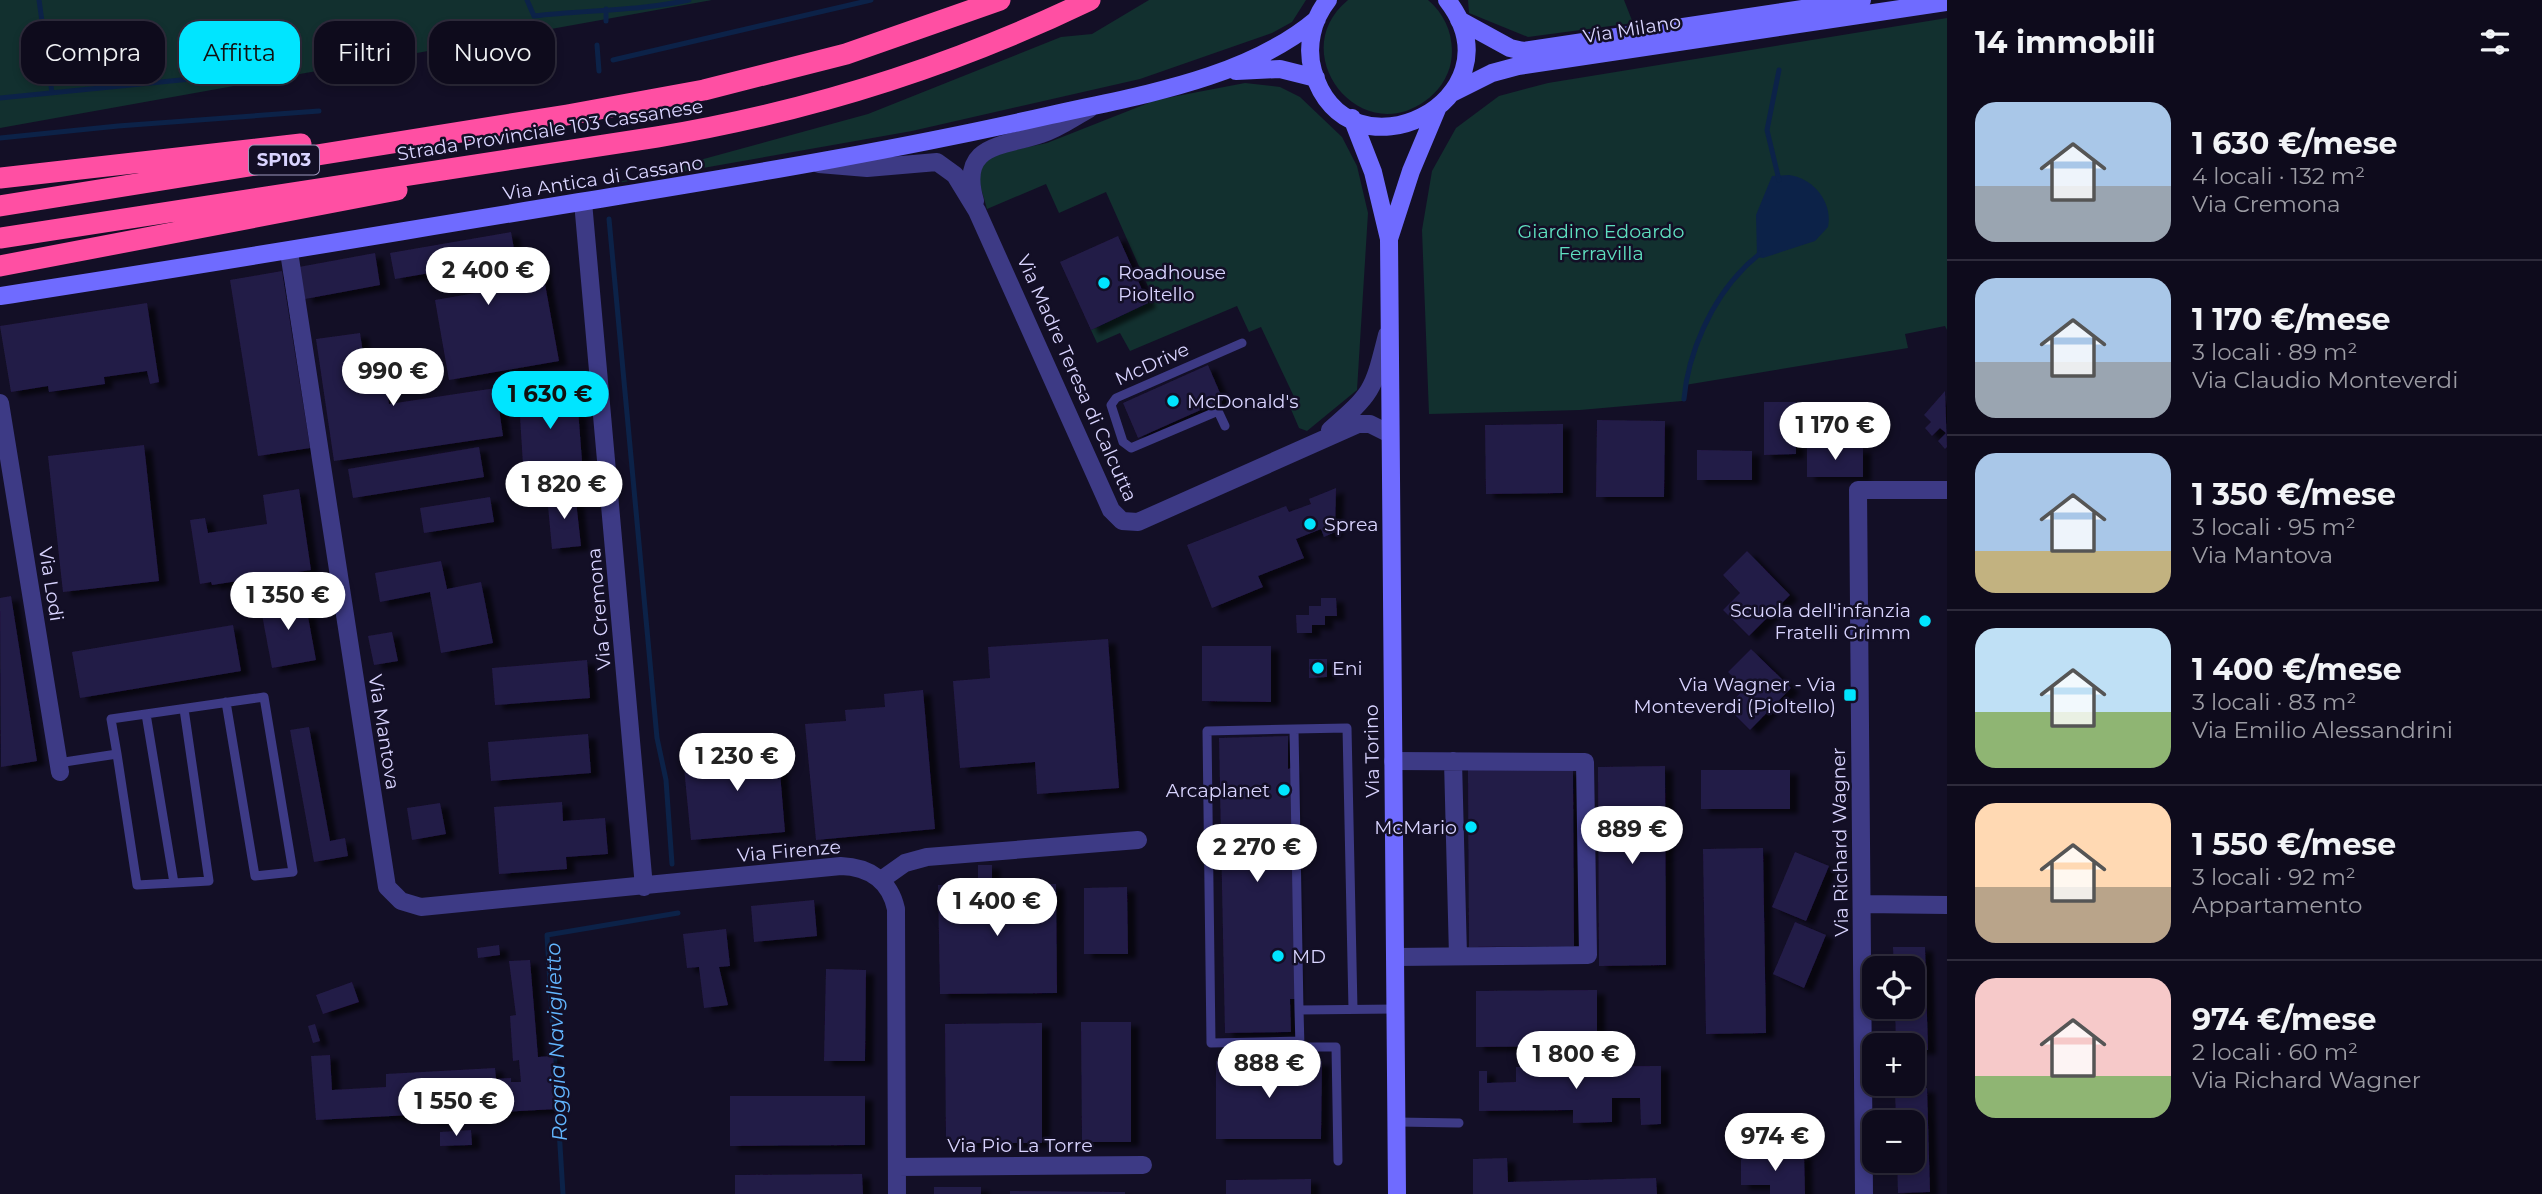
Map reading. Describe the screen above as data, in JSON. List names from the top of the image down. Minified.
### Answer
{"streets":{"highway":["Strada Provinciale 103 Cassanese","SP103"],"street":["Via Milano","Via Antica di Cassano","Via Madre Teresa di Calcutta","Via Lodi","Via Cremona","Via Mantova","Via Torino","Via Richard Wagner","Via Firenze","Via Pio La Torre"],"lane":["McDrive"]},"crossings":[["Strada Provinciale 103 Cassanese","SP103"],["Via Antica di Cassano","Via Madre Teresa di Calcutta"],["Via Antica di Cassano","Via Cremona"],["Via Antica di Cassano","Via Mantova"],["Via Madre Teresa di Calcutta","Via Torino"],["Via Cremona","Via Firenze"],["Via Mantova","Via Firenze"]],"water":["Roggia Naviglietto"],"parks":["Giardino Edoardo Ferravilla"],"places":{"other":["Roadhouse Pioltello","McDonald's","Sprea","Scuola dell'infanzia Fratelli Grimm","Eni","Arcaplanet","McMario","MD"],"transit":["Via Wagner - Via Monteverdi (Pioltello)"]},"page":{"heading":"14 immobili","chip":["Compra","Affitta","Filtri","Nuovo"],"list":[{"name":"1 630 €/mese","note":"4 locali · 132 m² · Via Cremona"},{"name":"1 170 €/mese","note":"3 locali · 89 m² · Via Claudio Monteverdi"},{"name":"1 350 €/mese","note":"3 locali · 95 m² · Via Mantova"},{"name":"1 400 €/mese","note":"3 locali · 83 m² · Via Emilio Alessandrini"},{"name":"1 550 €/mese","note":"3 locali · 92 m² · Appartamento"},{"name":"974 €/mese","note":"2 locali · 60 m² · Via Richard Wagner"}],"price":["2 400 €","990 €","1 630 €","1 170 €","1 820 €","1 350 €","1 230 €","889 €","2 270 €","1 400 €","1 800 €","888 €","1 550 €","974 €"],"map_buttons":["+","−"]}}
